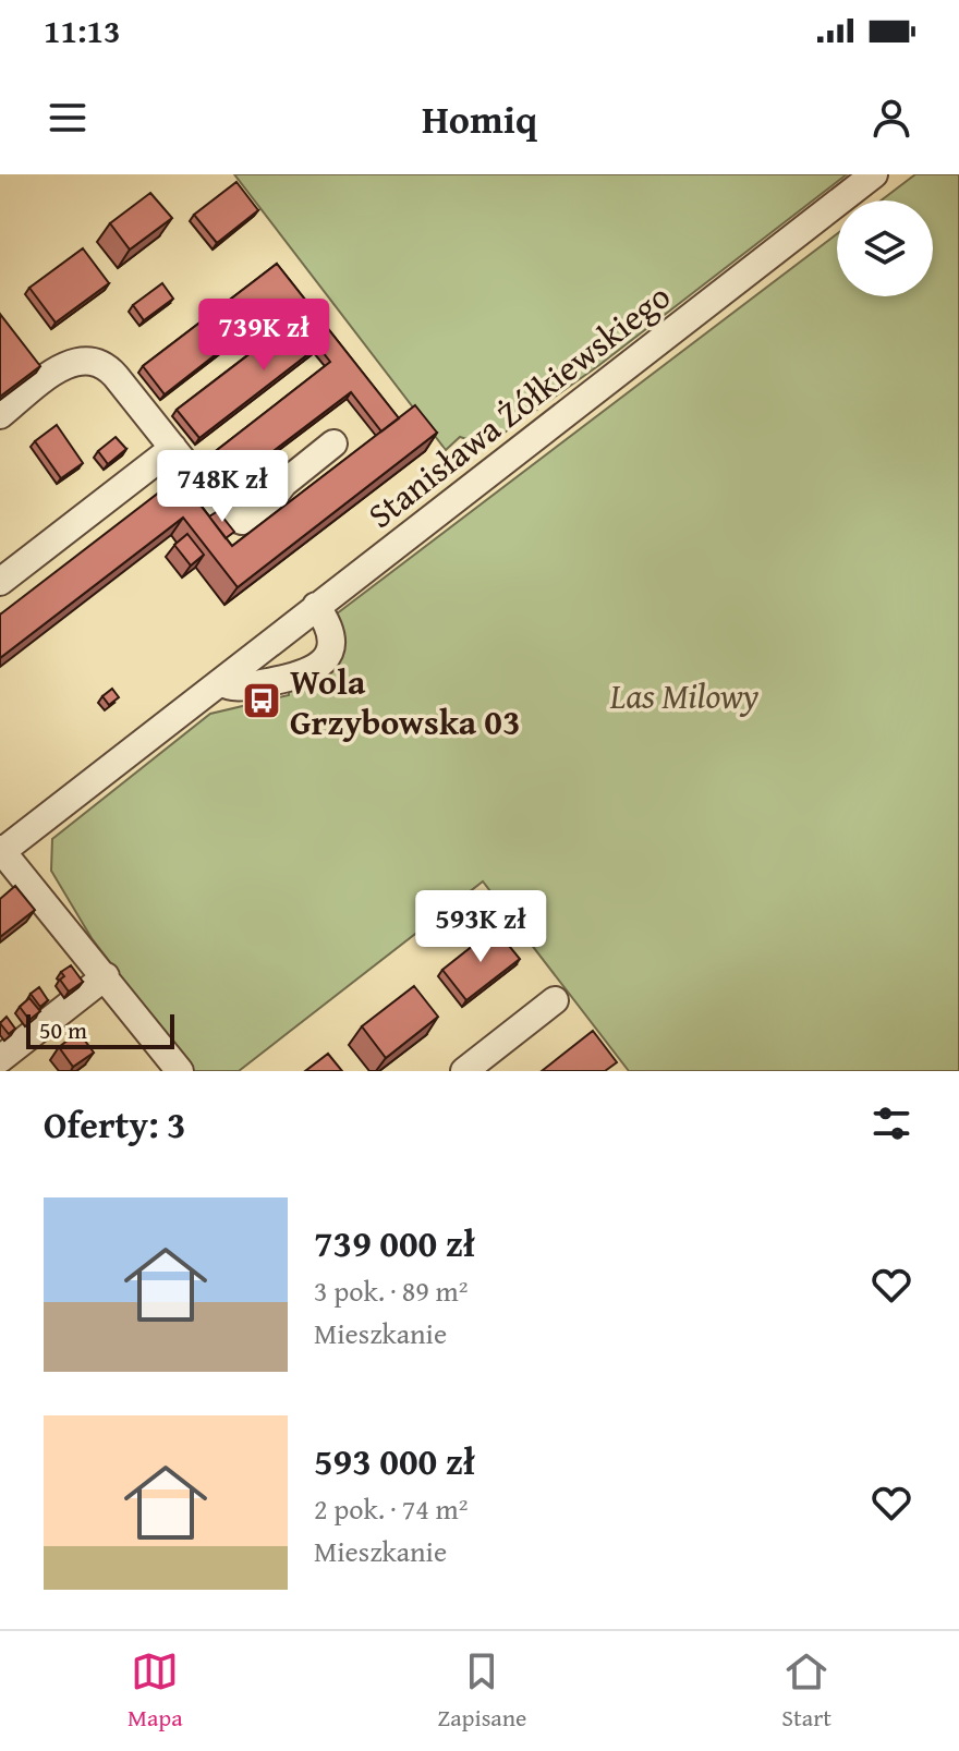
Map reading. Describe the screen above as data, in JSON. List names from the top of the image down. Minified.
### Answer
{"streets":{"street":["Stanisława Żółkiewskiego"]},"parks":["Las Milowy"],"places":{"bus stop":["Wola Grzybowska 03"]},"scale_bar":"50 m","page":{"status":"11:13","header":"Homiq","price":["739K zł","748K zł","593K zł"],"scale":"50 m","heading":"Oferty: 3","list":[{"name":"739 000 zł","note":"3 pok. · 89 m² · Mieszkanie"},{"name":"593 000 zł","note":"2 pok. · 74 m² · Mieszkanie"}],"tabs":["Mapa","Zapisane","Start"]}}
